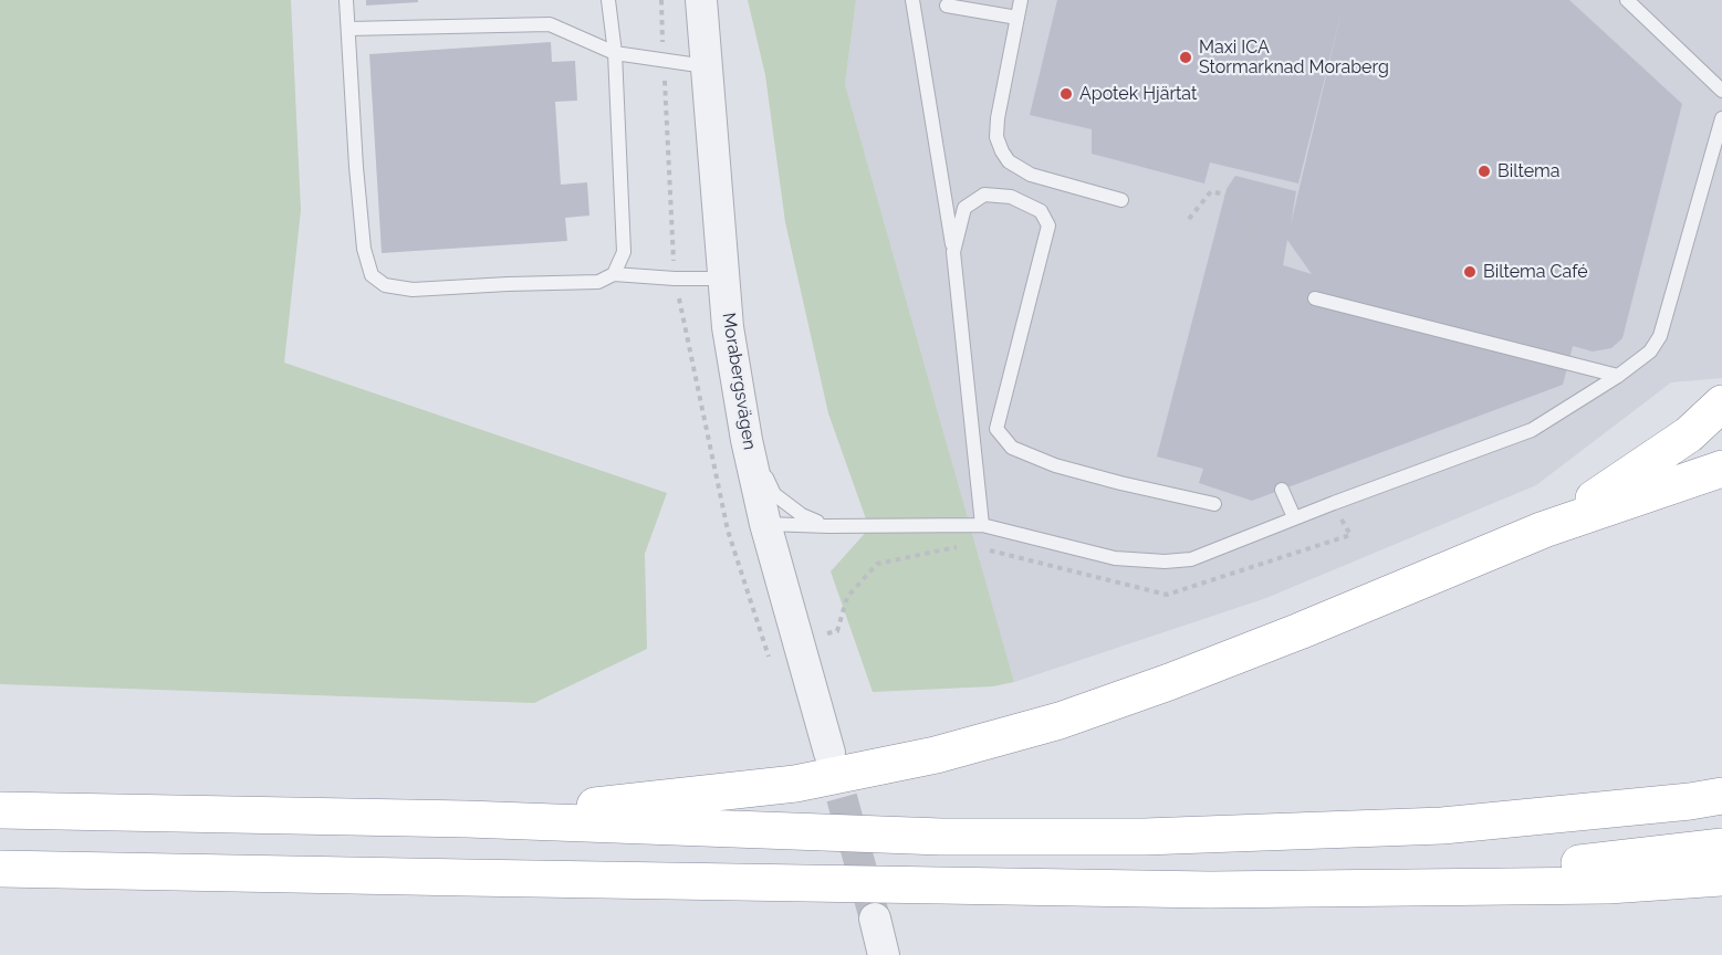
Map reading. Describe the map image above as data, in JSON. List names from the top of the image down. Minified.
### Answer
{"streets":{"street":["Morabergsvägen"]},"places":["Maxi ICA Stormarknad Moraberg","Apotek Hjärtat","Biltema","Biltema Café"]}
